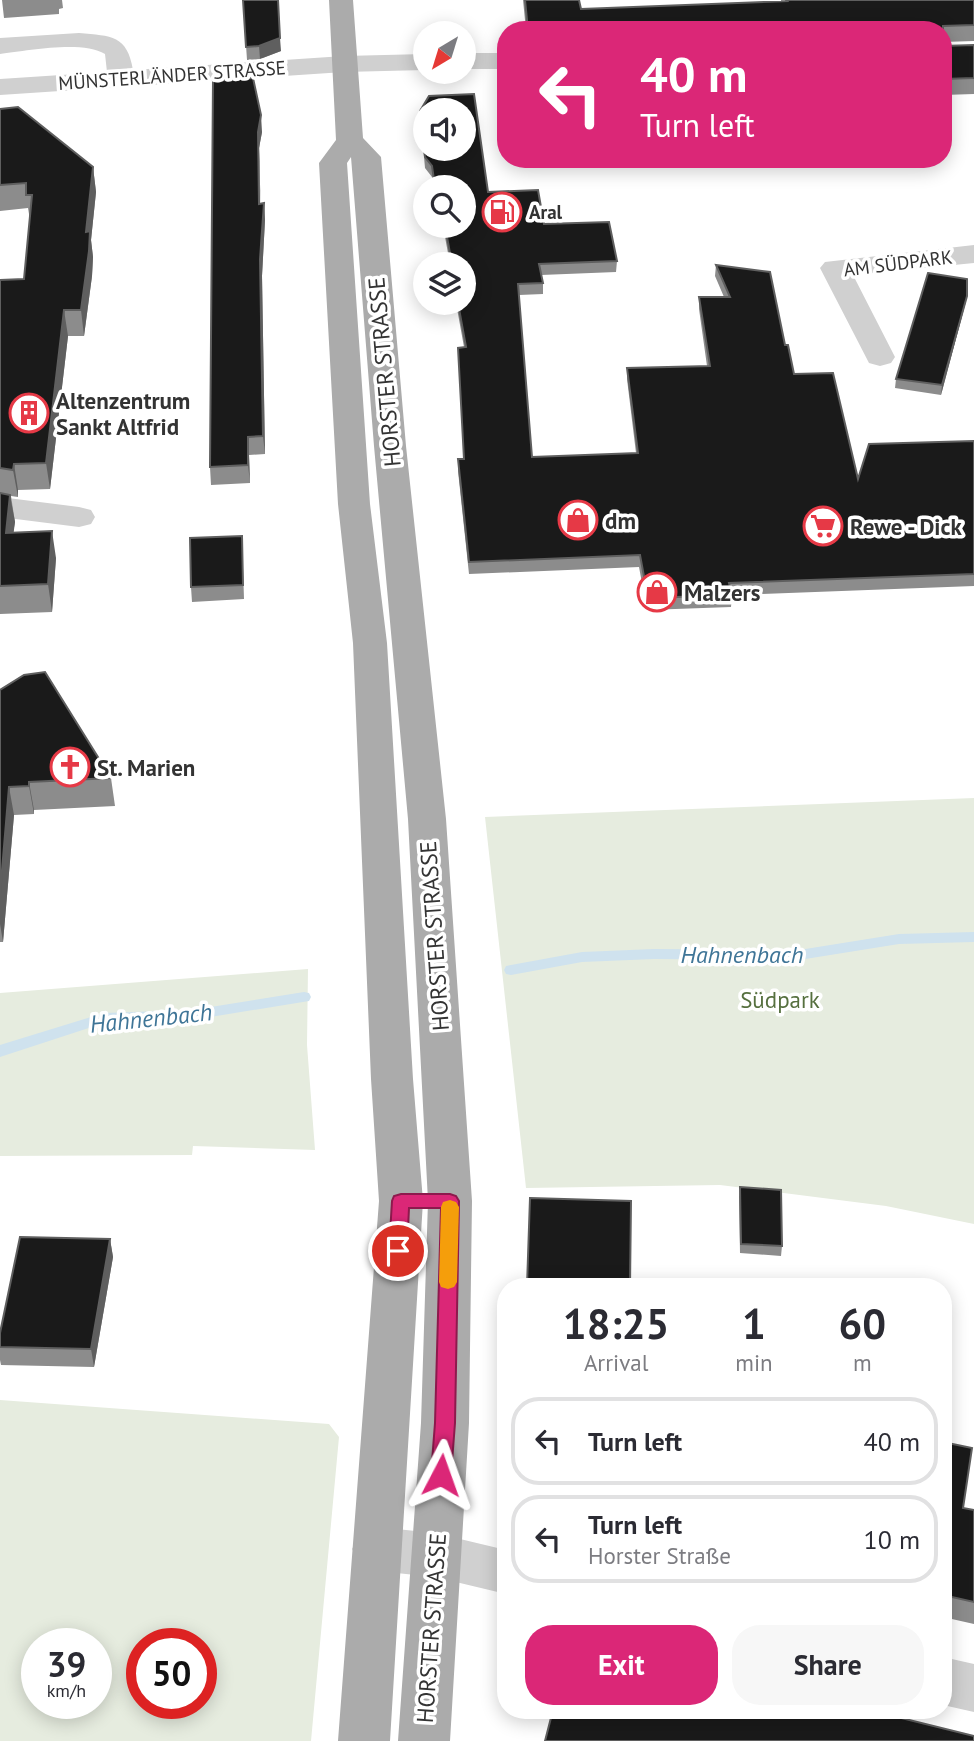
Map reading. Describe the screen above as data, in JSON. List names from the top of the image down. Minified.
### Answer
{"streets":{"main road":["HORSTER STRASSE"],"street":["MÜNSTERLÄNDER STRASSE","AM SÜDPARK"]},"crossings":[["MÜNSTERLÄNDER STRASSE","HORSTER STRASSE"]],"water":["Hahnenbach"],"parks":["Südpark"],"places":{"fuel station":["Aral"],"building":["Altenzentrum Sankt Altfrid"],"shop":["dm","Malzers"],"supermarket":["Rewe - Dick"],"church":["St. Marien"]},"north":"bottom left","page":{"turn":["40 m","Turn left"],"eta":["18:25","Arrival","1","min","60","m"],"list":[{"name":"Turn left","value":"40 m"},{"name":"Turn left","note":"Horster Straße","value":"10 m"}],"buttons":["Exit","Share"],"speed":"39 km/h","limit":"50"}}
